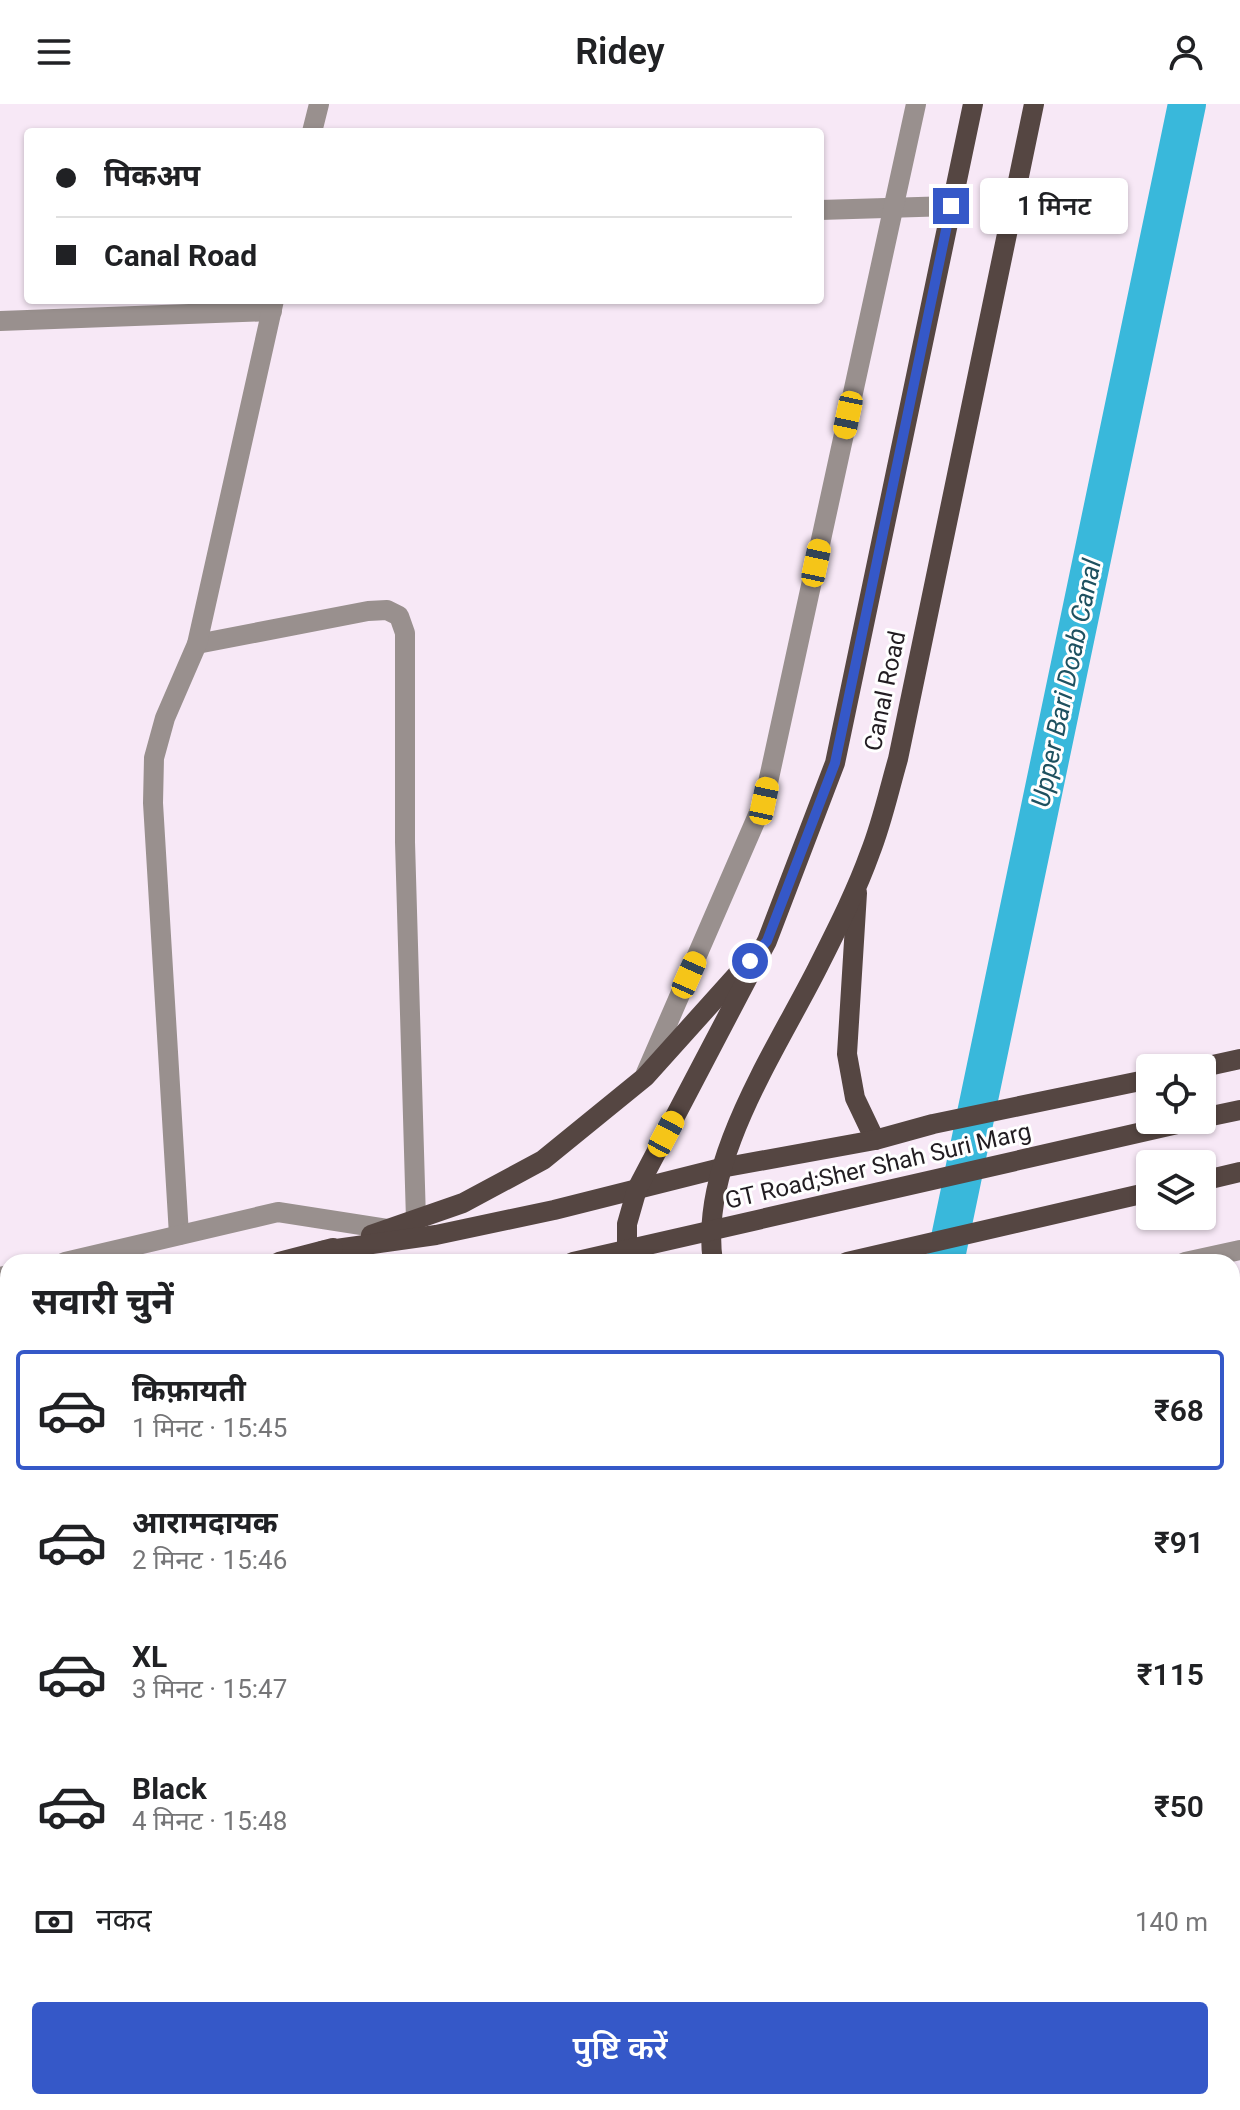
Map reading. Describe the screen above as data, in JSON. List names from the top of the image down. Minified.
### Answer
{"streets":{"main road":["Canal Road","GT Road;Sher Shah Suri Marg"]},"water":["Upper Bari Doab Canal"],"page":{"header":"Ridey","banner":["पिकअप","Canal Road"],"bubble":"1 मिनट","heading":"सवारी चुनें","list":[{"name":"किफ़ायती","note":"1 मिनट · 15:45","value":"₹68"},{"name":"आरामदायक","note":"2 मिनट · 15:46","value":"₹91"},{"name":"XL","note":"3 मिनट · 15:47","value":"₹115"},{"name":"Black","note":"4 मिनट · 15:48","value":"₹50"}],"pay":["नकद","140 m"],"buttons":"पुष्टि करें"}}
